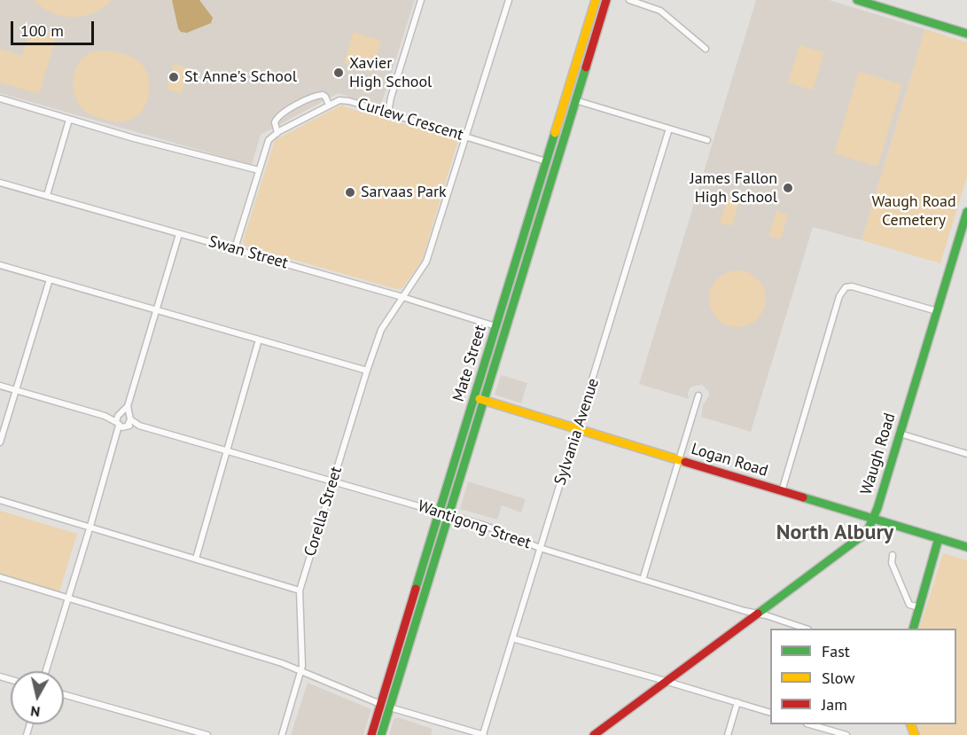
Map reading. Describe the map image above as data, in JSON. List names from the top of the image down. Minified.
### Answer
{"streets":{"main road":["Mate Street","Waugh Road","Logan Road"],"street":["Curlew Crescent","Swan Street","Sylvania Avenue","Corella Street","Wantigong Street"]},"crossings":[["Curlew Crescent","Swan Street"],["Curlew Crescent","Mate Street"],["Curlew Crescent","Corella Street"],["Swan Street","Mate Street"],["Swan Street","Corella Street"],["Mate Street","Logan Road"],["Mate Street","Wantigong Street"],["Sylvania Avenue","Logan Road"],["Sylvania Avenue","Wantigong Street"],["Waugh Road","Logan Road"],["Waugh Road","Wantigong Street"],["Corella Street","Wantigong Street"]],"districts":["North Albury"],"parks":["Waugh Road Cemetery"],"places":["Xavier High School","St Anne's School","James Fallon High School","Sarvaas Park"],"legend":["Fast","Slow","Jam"],"scale_bar":"100 m","north":"bottom"}
